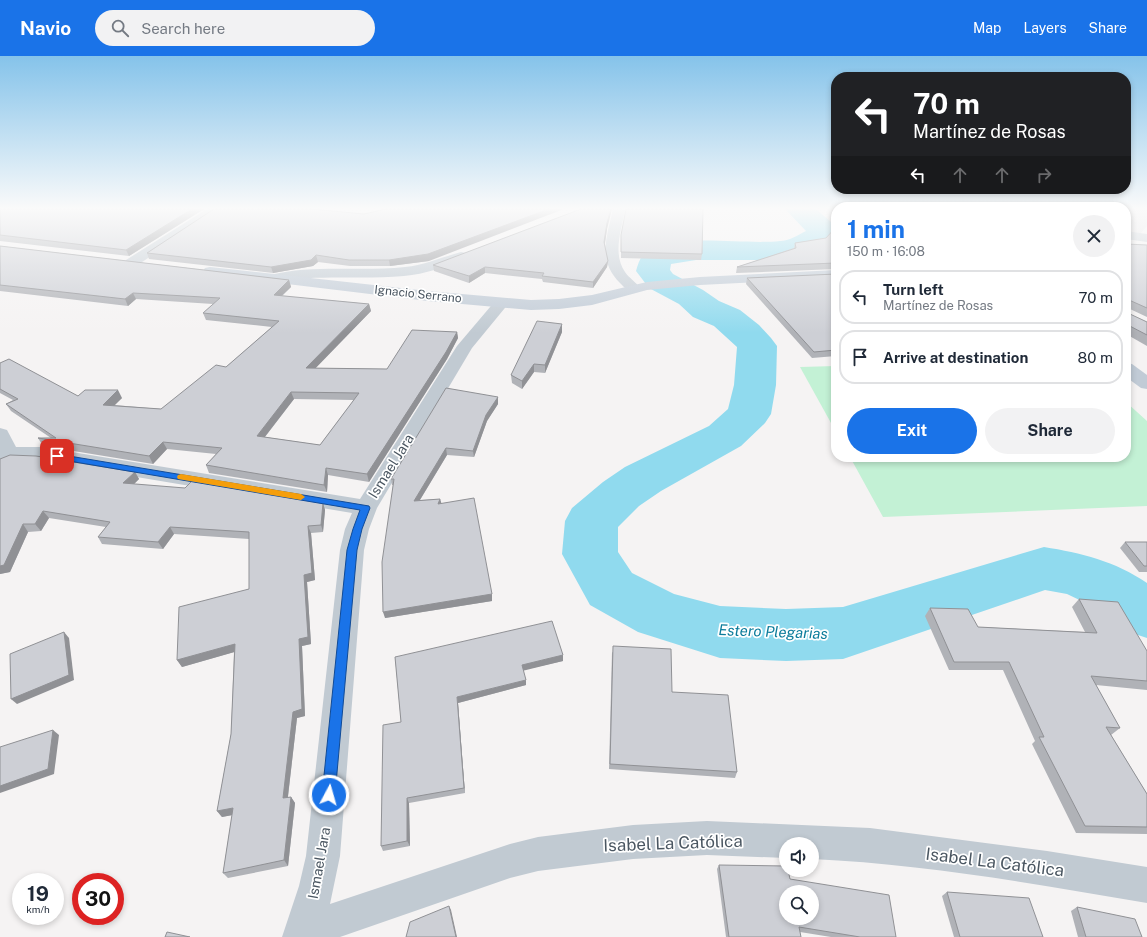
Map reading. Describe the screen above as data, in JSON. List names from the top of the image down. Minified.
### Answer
{"streets":{"street":["Ignacio Serrano","Ismael Jara","Isabel La Católica"]},"crossings":[["Ignacio Serrano","Ismael Jara"],["Ismael Jara","Isabel La Católica"]],"water":["Estero Plegarias"],"page":{"header":"Navio","search":"Search here","nav":["Map","Layers","Share"],"turn":["70 m","Martínez de Rosas"],"heading":["1 min","150 m · 16:08"],"list":[{"name":"Turn left","note":"Martínez de Rosas","value":"70 m"},{"name":"Arrive at destination","value":"80 m"}],"buttons":["Exit","Share"],"speed":"19 km/h","limit":"30"}}
